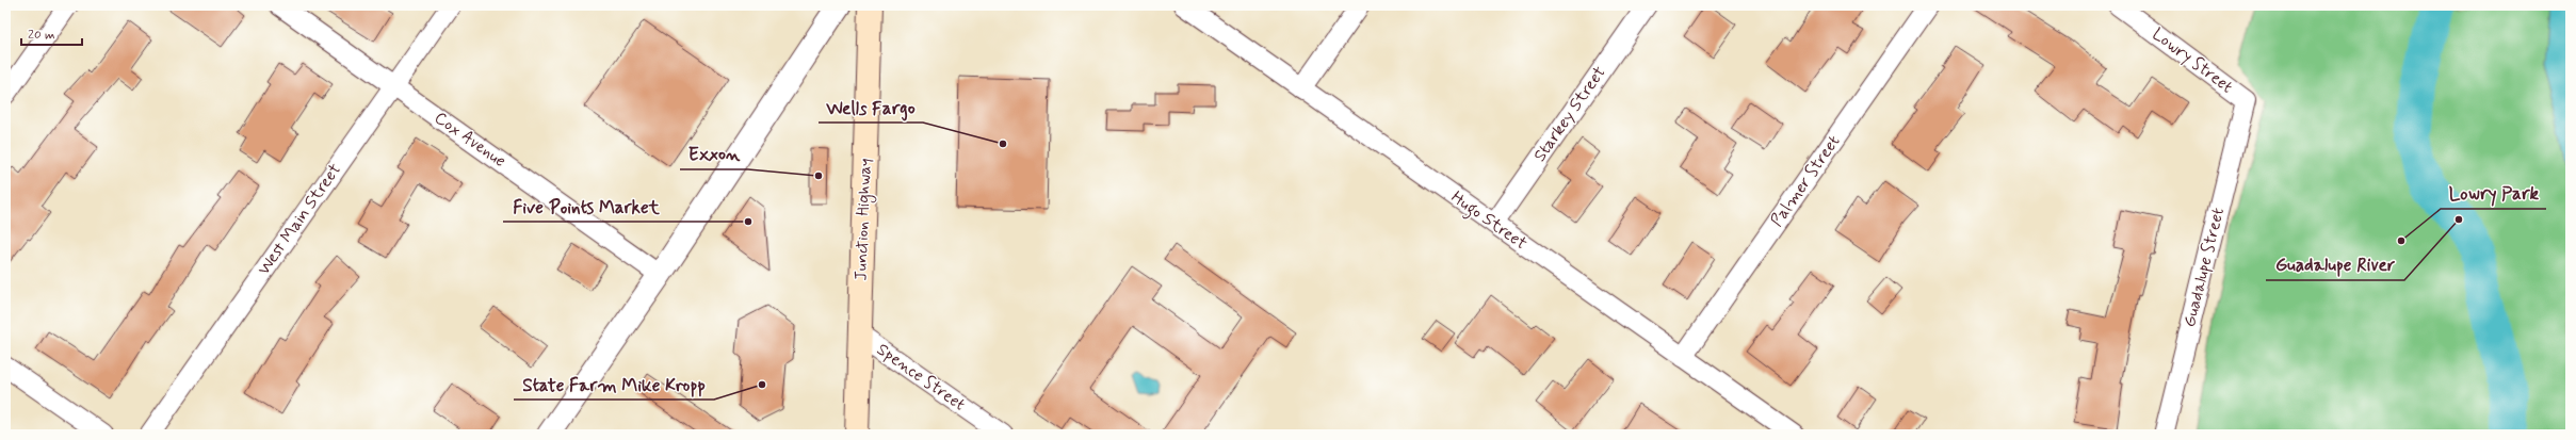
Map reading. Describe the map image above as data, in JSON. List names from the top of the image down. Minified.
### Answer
{"streets":{"main road":["Junction Highway"],"street":["Lowry Street","Starkey Street","Cox Avenue","Palmer Street","West Main Street","Hugo Street","Guadalupe Street","Spence Street"]},"crossings":[["Lowry Street","Guadalupe Street"],["Starkey Street","Hugo Street"],["Cox Avenue","West Main Street"],["Palmer Street","Hugo Street"],["Junction Highway","Spence Street"]],"places":["Wells Fargo","Exxon","Guadalupe River","Five Points Market","Lowry Park","State Farm Mike Kropp"],"scale_bar":"20 m"}
